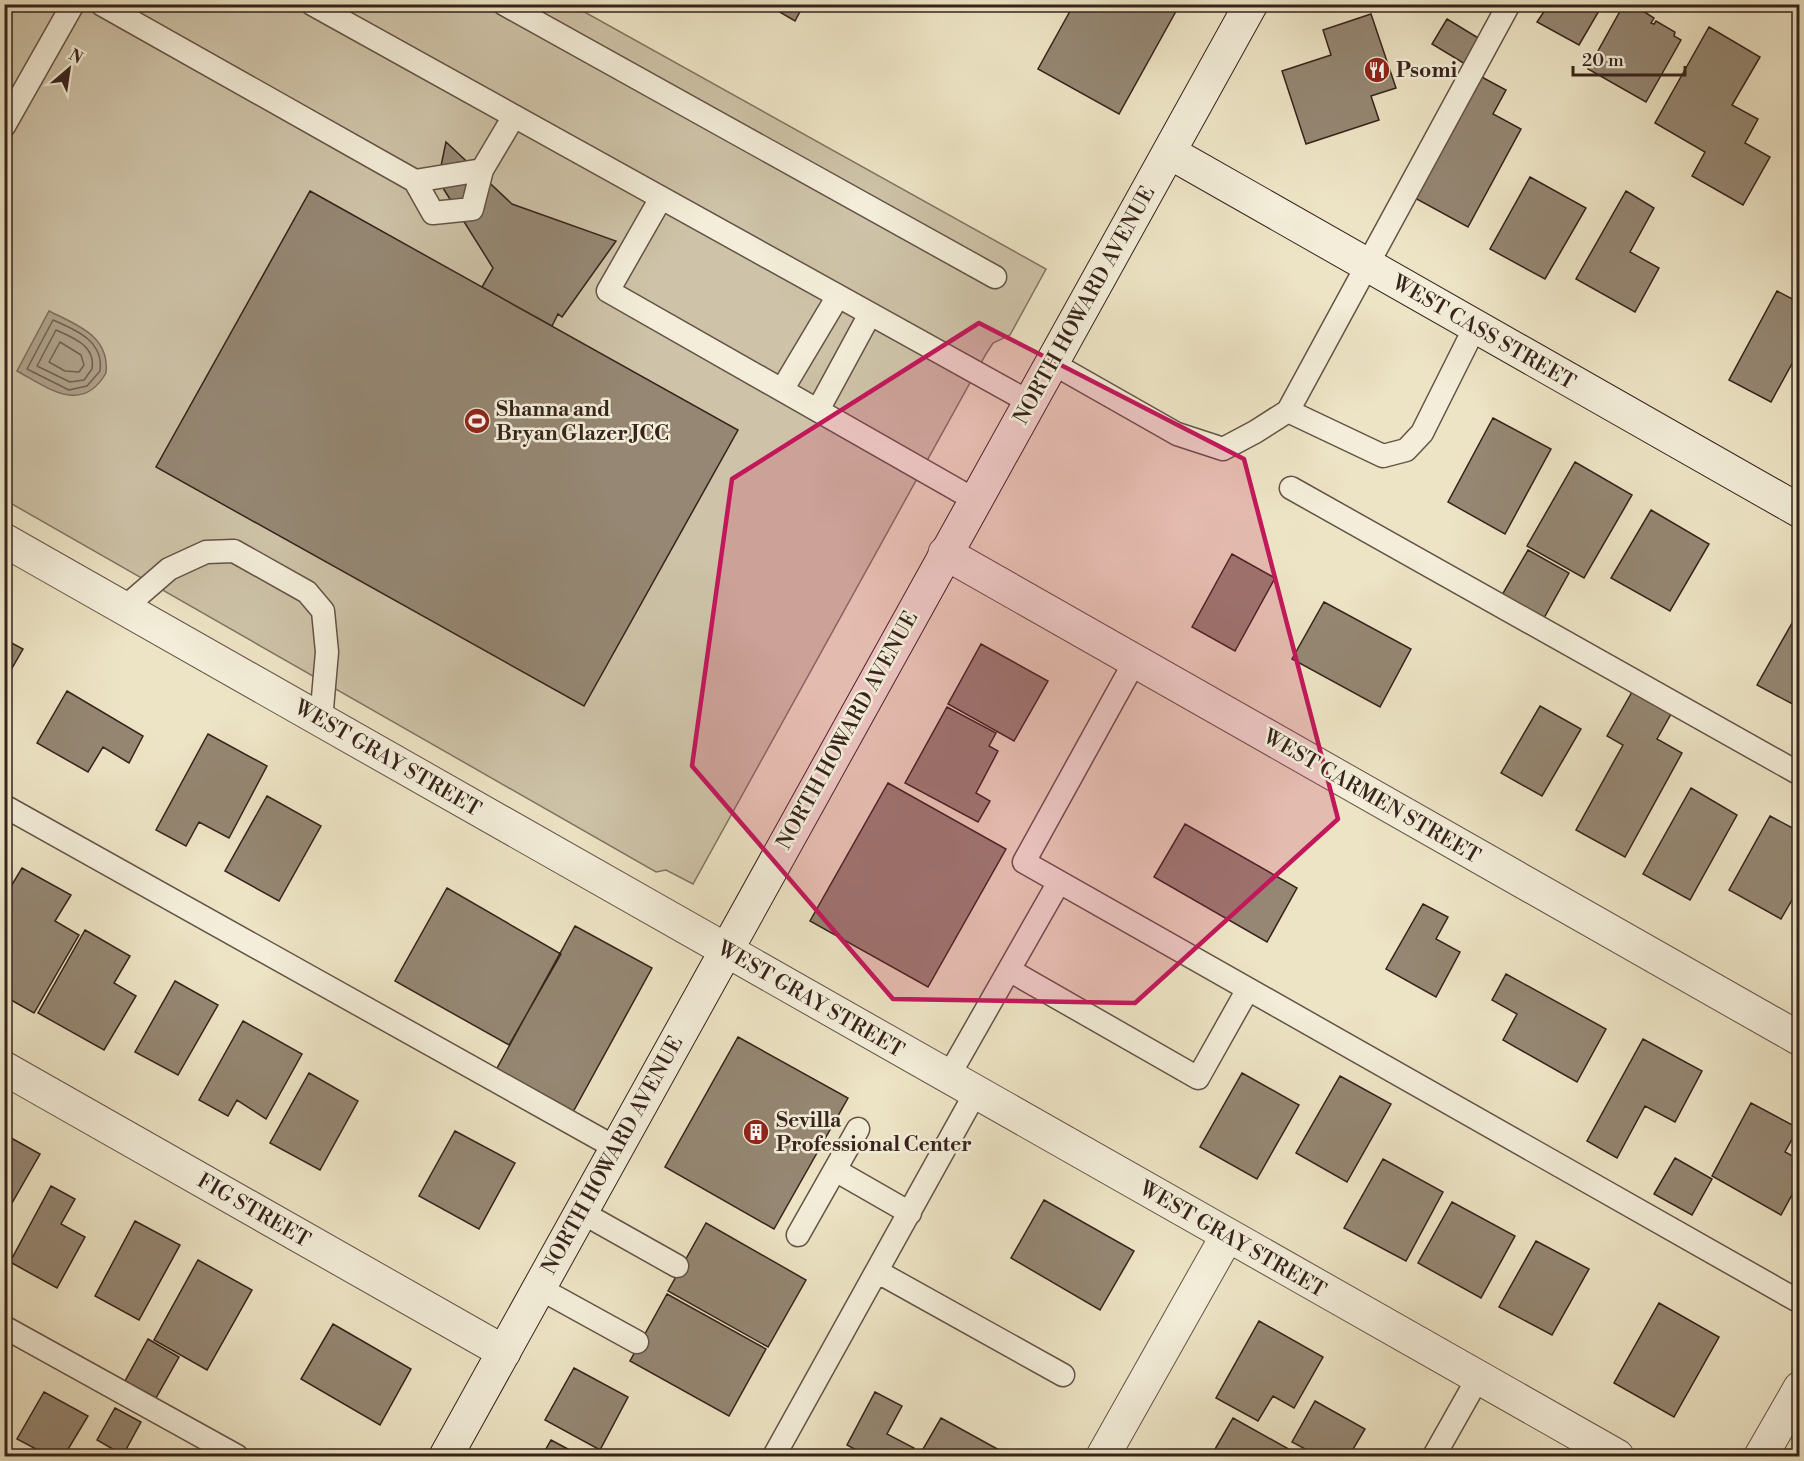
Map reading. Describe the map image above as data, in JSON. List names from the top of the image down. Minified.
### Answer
{"streets":{"street":["NORTH HOWARD AVENUE","WEST CASS STREET","WEST GRAY STREET","WEST CARMEN STREET","FIG STREET"]},"crossings":[["NORTH HOWARD AVENUE","WEST CASS STREET"],["NORTH HOWARD AVENUE","WEST GRAY STREET"],["NORTH HOWARD AVENUE","WEST CARMEN STREET"],["NORTH HOWARD AVENUE","FIG STREET"]],"places":{"restaurant":["Psomi"],"sports":["Shanna and Bryan Glazer JCC"],"building":["Sevilla Professional Center"]},"scale_bar":"20 m","north":"top right"}
